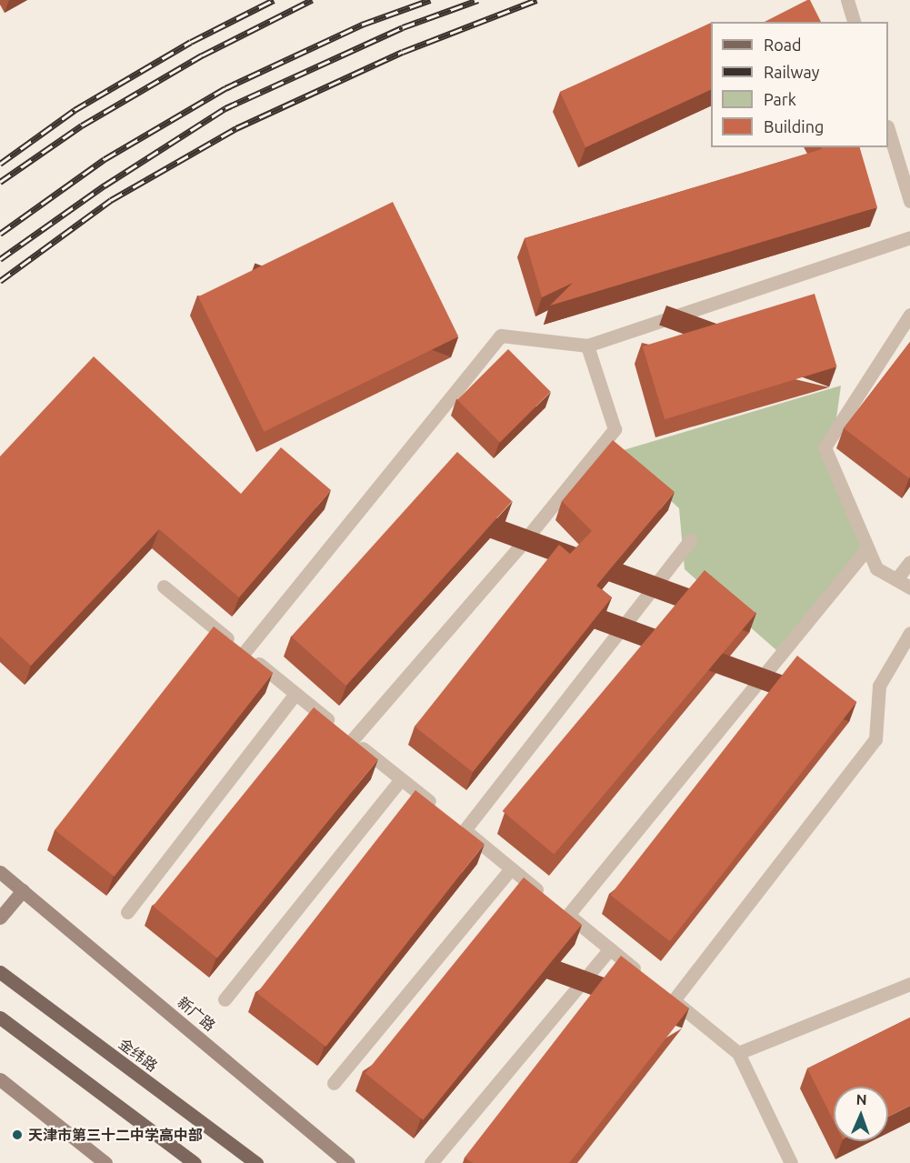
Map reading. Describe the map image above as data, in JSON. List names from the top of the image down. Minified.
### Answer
{"streets":{"main road":["金纬路"],"street":["新广路"]},"places":["天津市第三十二中学高中部"],"legend":["Road","Railway","Park","Building"],"north":"top"}
